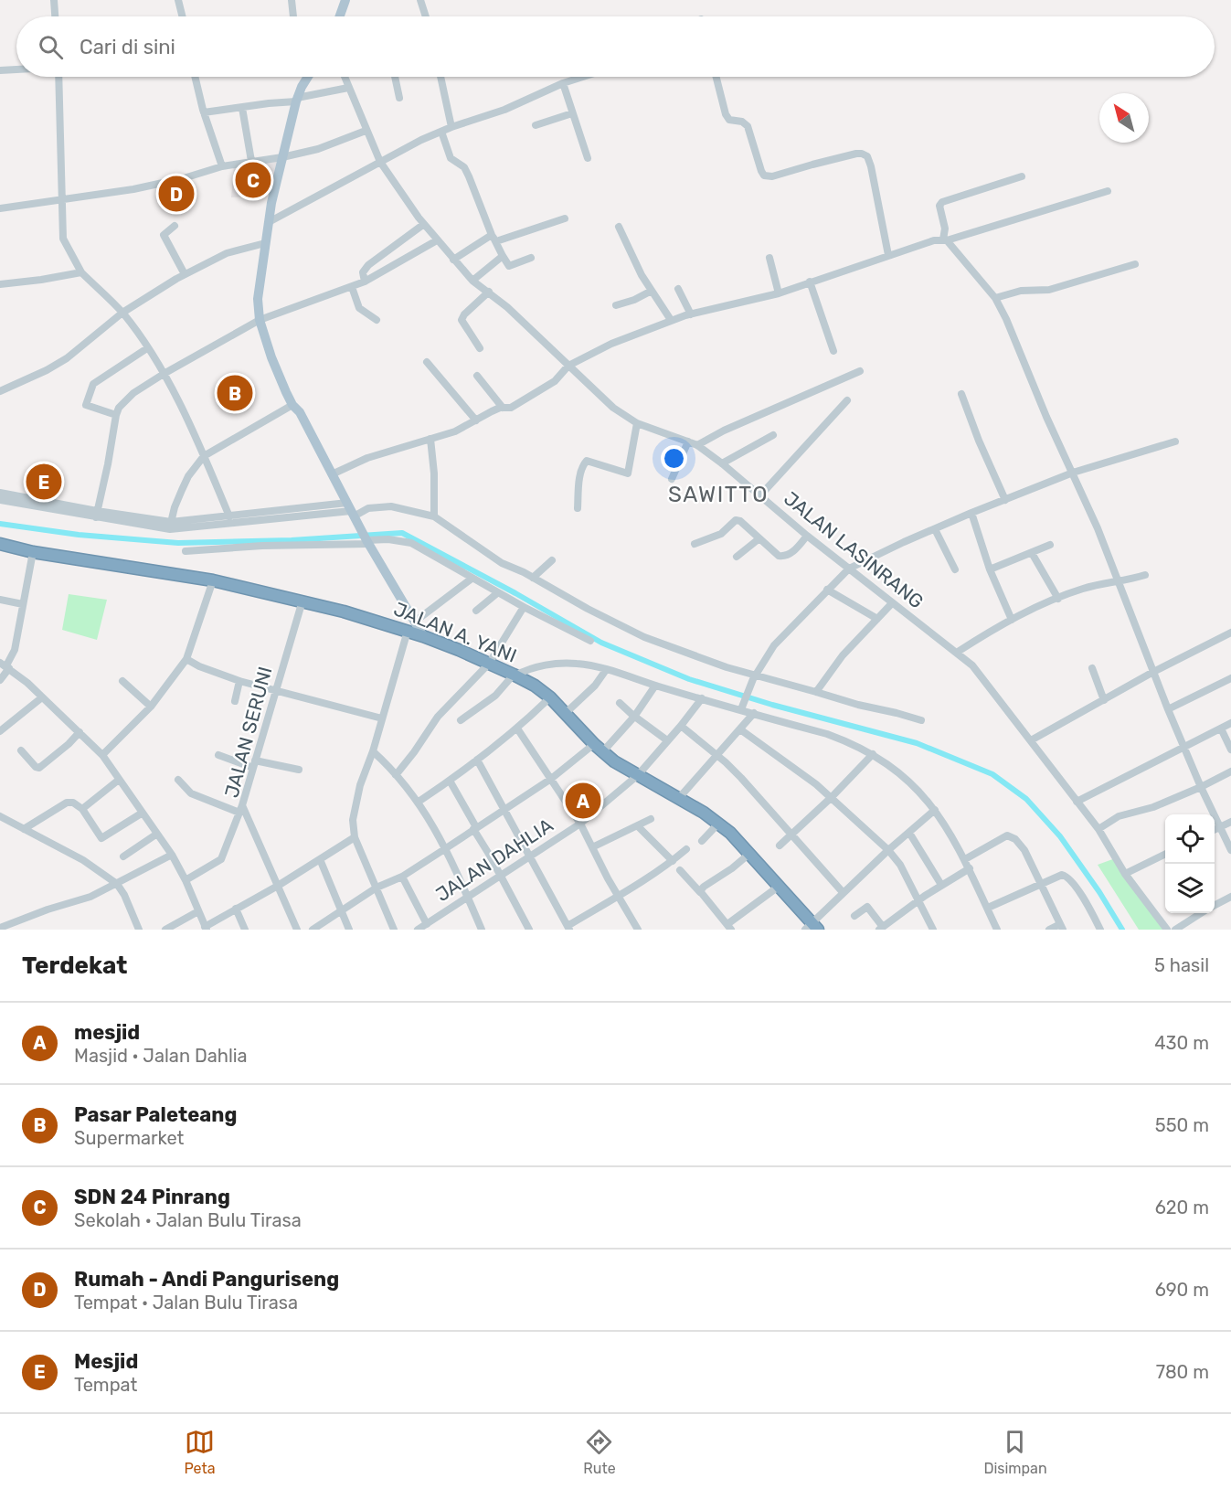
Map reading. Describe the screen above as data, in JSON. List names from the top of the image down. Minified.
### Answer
{"streets":{"highway":["JALAN A. YANI"],"street":["JALAN LASINRANG","JALAN SERUNI","JALAN DAHLIA"]},"crossings":[["JALAN A. YANI","JALAN SERUNI"],["JALAN A. YANI","JALAN DAHLIA"]],"districts":["SAWITTO"],"north":"top left","page":{"search":"Cari di sini","pins":["C","D","B","E","A"],"heading":["Terdekat","5 hasil"],"list":[{"mark":"A","name":"mesjid","note":"Masjid · Jalan Dahlia","value":"430 m"},{"mark":"B","name":"Pasar Paleteang","note":"Supermarket","value":"550 m"},{"mark":"C","name":"SDN 24 Pinrang","note":"Sekolah · Jalan Bulu Tirasa","value":"620 m"},{"mark":"D","name":"Rumah - Andi Panguriseng","note":"Tempat · Jalan Bulu Tirasa","value":"690 m"},{"mark":"E","name":"Mesjid","note":"Tempat","value":"780 m"}],"nav":["Peta","Rute","Disimpan"]}}
